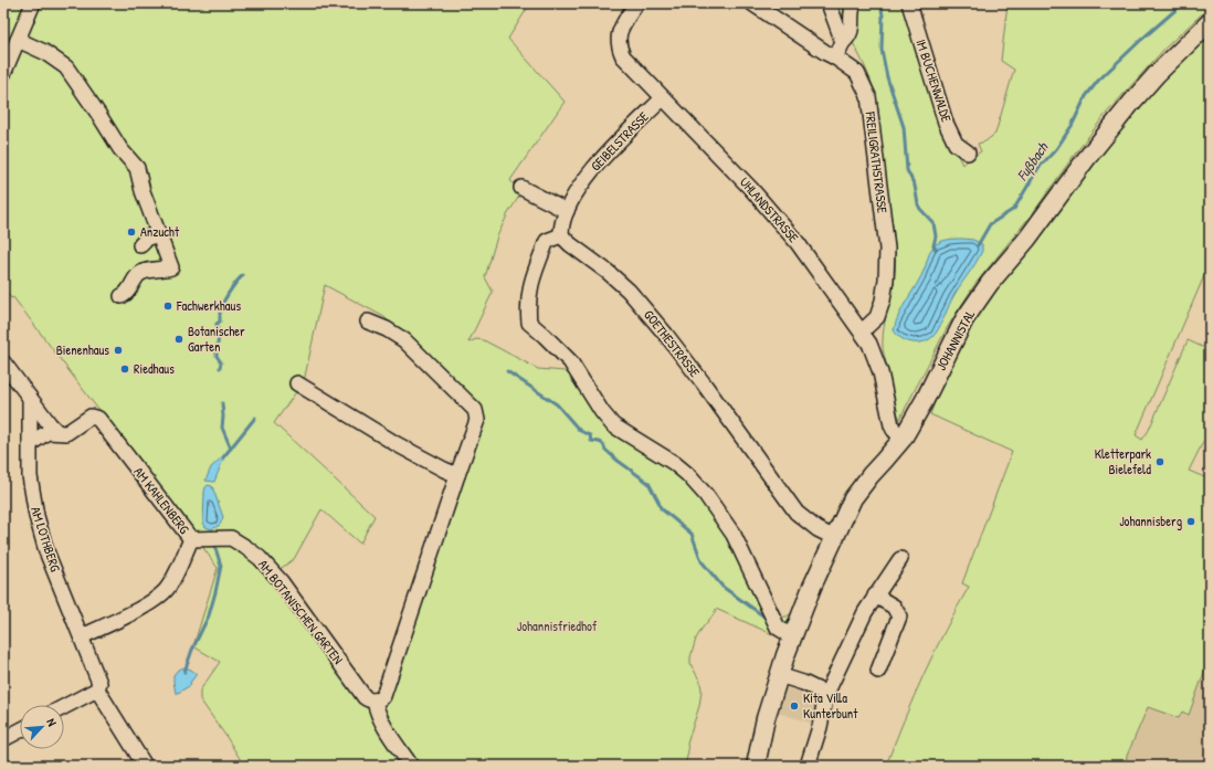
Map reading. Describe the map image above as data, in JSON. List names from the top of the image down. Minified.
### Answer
{"streets":{"main road":["JOHANNISTAL"],"street":["IM BUCHENWALDE","GEIBELSTRASSE","FREILIGRATHSTRASSE","UHLANDSTRASSE","GOETHESTRASSE","AM KAHLENBERG","AM LOTHBERG","AM BOTANISCHEN GARTEN"]},"crossings":[["GEIBELSTRASSE","UHLANDSTRASSE"],["GEIBELSTRASSE","GOETHESTRASSE"],["FREILIGRATHSTRASSE","UHLANDSTRASSE"],["UHLANDSTRASSE","JOHANNISTAL"],["JOHANNISTAL","GOETHESTRASSE"],["AM KAHLENBERG","AM LOTHBERG"],["AM KAHLENBERG","AM BOTANISCHEN GARTEN"]],"water":["Fußbach"],"parks":["Johannisfriedhof"],"places":["Anzucht","Fachwerkhaus","Botanischer Garten","Bienenhaus","Riedhaus","Kletterpark Bielefeld","Johannisberg","Kita Villa Kunterbunt"],"north":"top right"}
